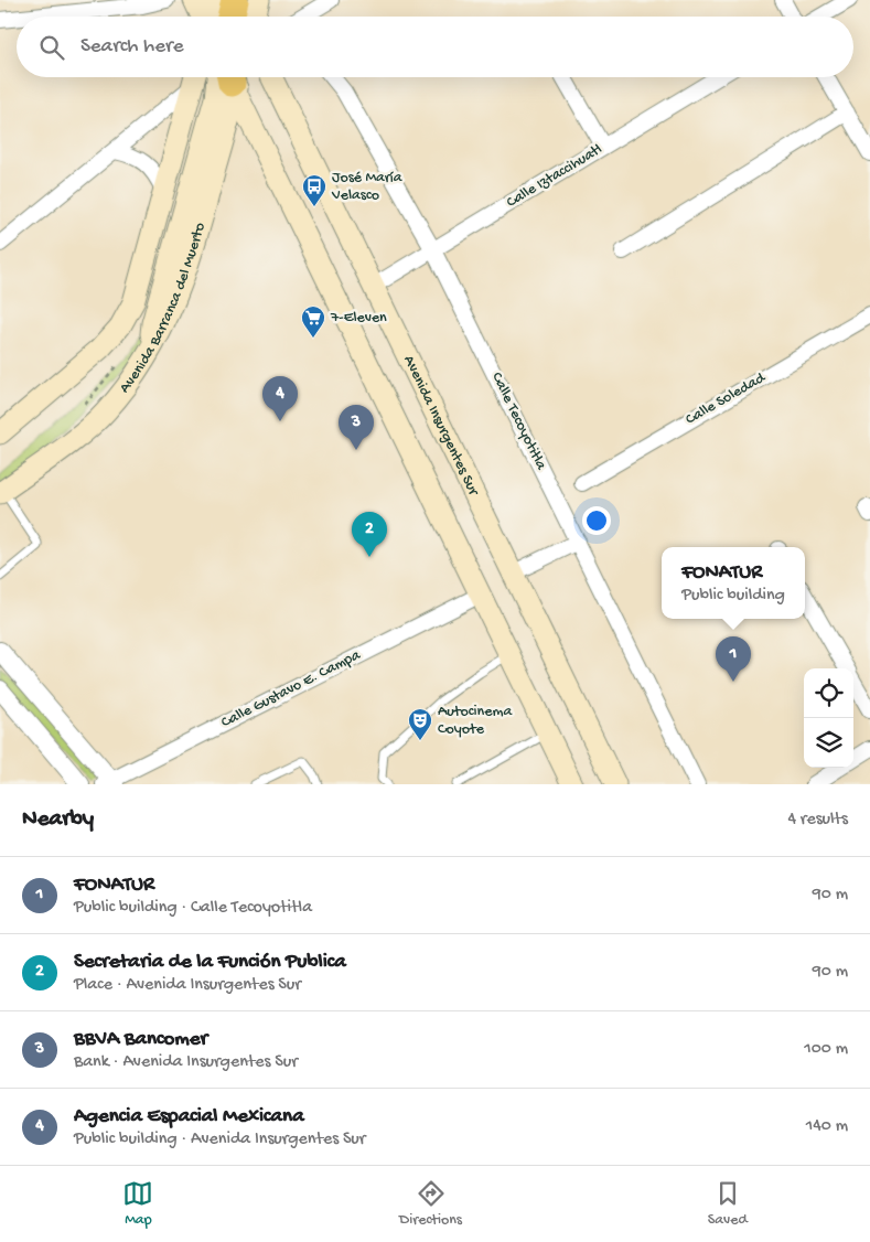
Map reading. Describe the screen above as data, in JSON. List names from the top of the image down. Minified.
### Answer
{"streets":{"main road":["Avenida Barranca del Muerto","Avenida Insurgentes Sur"],"street":["Calle Iztaccihuatl","Calle Soledad","Calle Tecoyotitla","Calle Gustavo E. Campa"]},"crossings":[["Calle Iztaccihuatl","Calle Tecoyotitla"],["Calle Iztaccihuatl","Avenida Insurgentes Sur"]],"places":{"bus stop":["José María Velasco"],"supermarket":["7-Eleven"],"theatre":["Autocinema Coyote"]},"page":{"search":"Search here","pins":["4","3","2","1"],"popup":["FONATUR","Public building"],"heading":["Nearby","4 results"],"list":[{"mark":"1","name":"FONATUR","note":"Public building · Calle Tecoyotitla","value":"90 m"},{"mark":"2","name":"Secretaria de la Función Publica","note":"Place · Avenida Insurgentes Sur","value":"90 m"},{"mark":"3","name":"BBVA Bancomer","note":"Bank · Avenida Insurgentes Sur","value":"100 m"},{"mark":"4","name":"Agencia Espacial Mexicana","note":"Public building · Avenida Insurgentes Sur","value":"140 m"}],"nav":["Map","Directions","Saved"]}}
